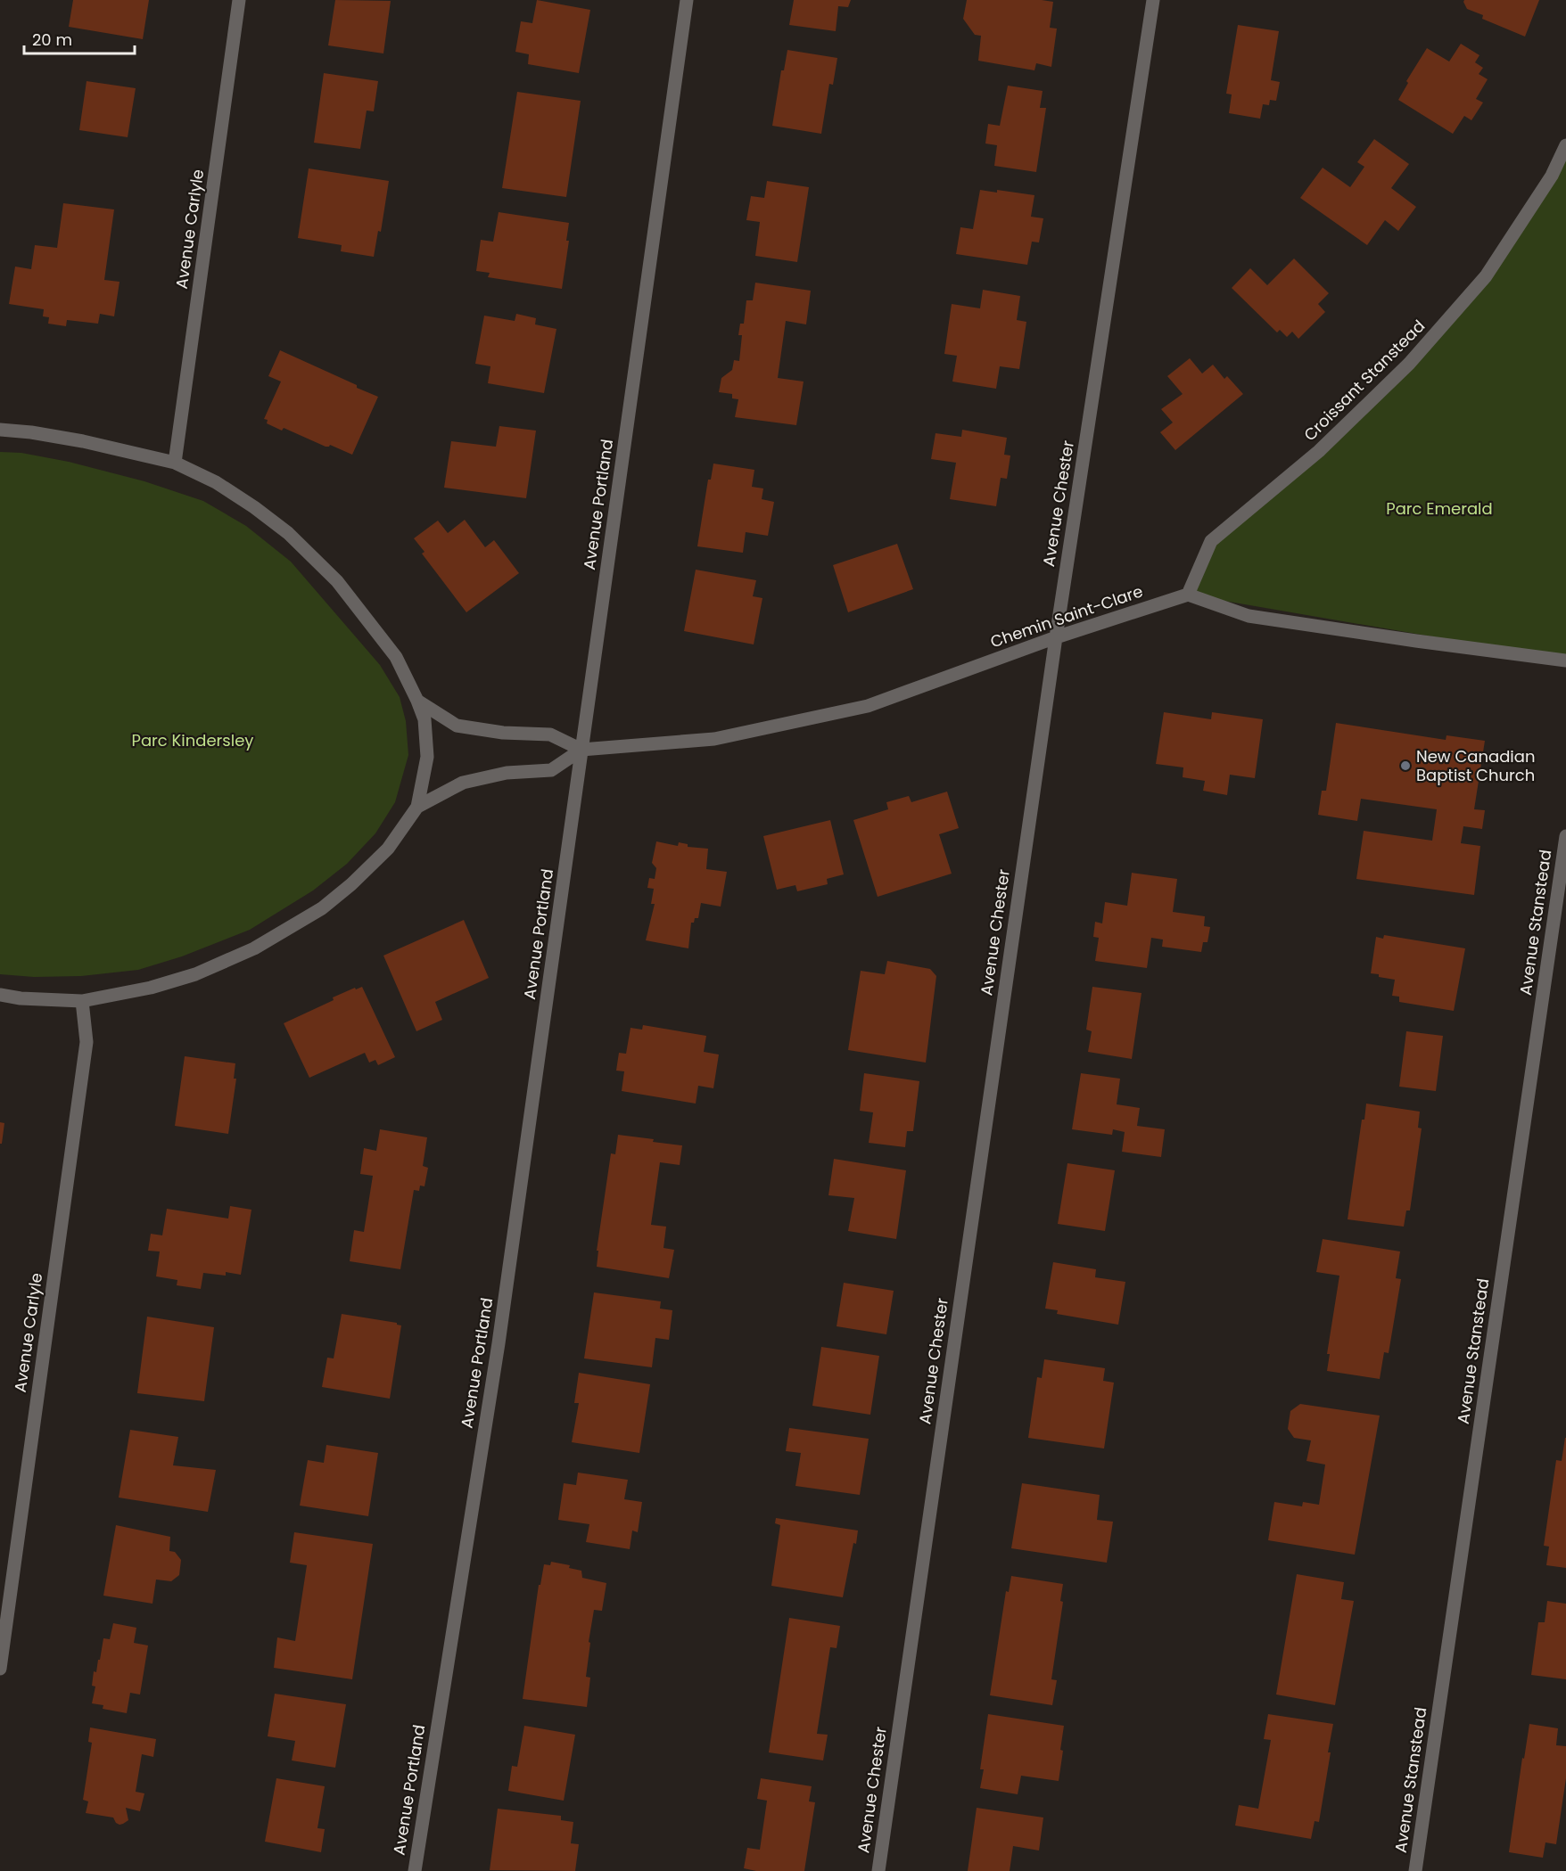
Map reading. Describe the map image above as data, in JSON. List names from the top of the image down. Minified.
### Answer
{"streets":{"street":["Avenue Carlyle","Croissant Stanstead","Avenue Chester","Avenue Portland","Chemin Saint-Clare","Avenue Stanstead"]},"crossings":[["Avenue Carlyle","Chemin Saint-Clare"],["Croissant Stanstead","Chemin Saint-Clare"],["Avenue Chester","Chemin Saint-Clare"],["Avenue Portland","Chemin Saint-Clare"]],"parks":["Parc Emerald","Parc Kindersley"],"places":["New Canadian Baptist Church"],"scale_bar":"20 m"}
